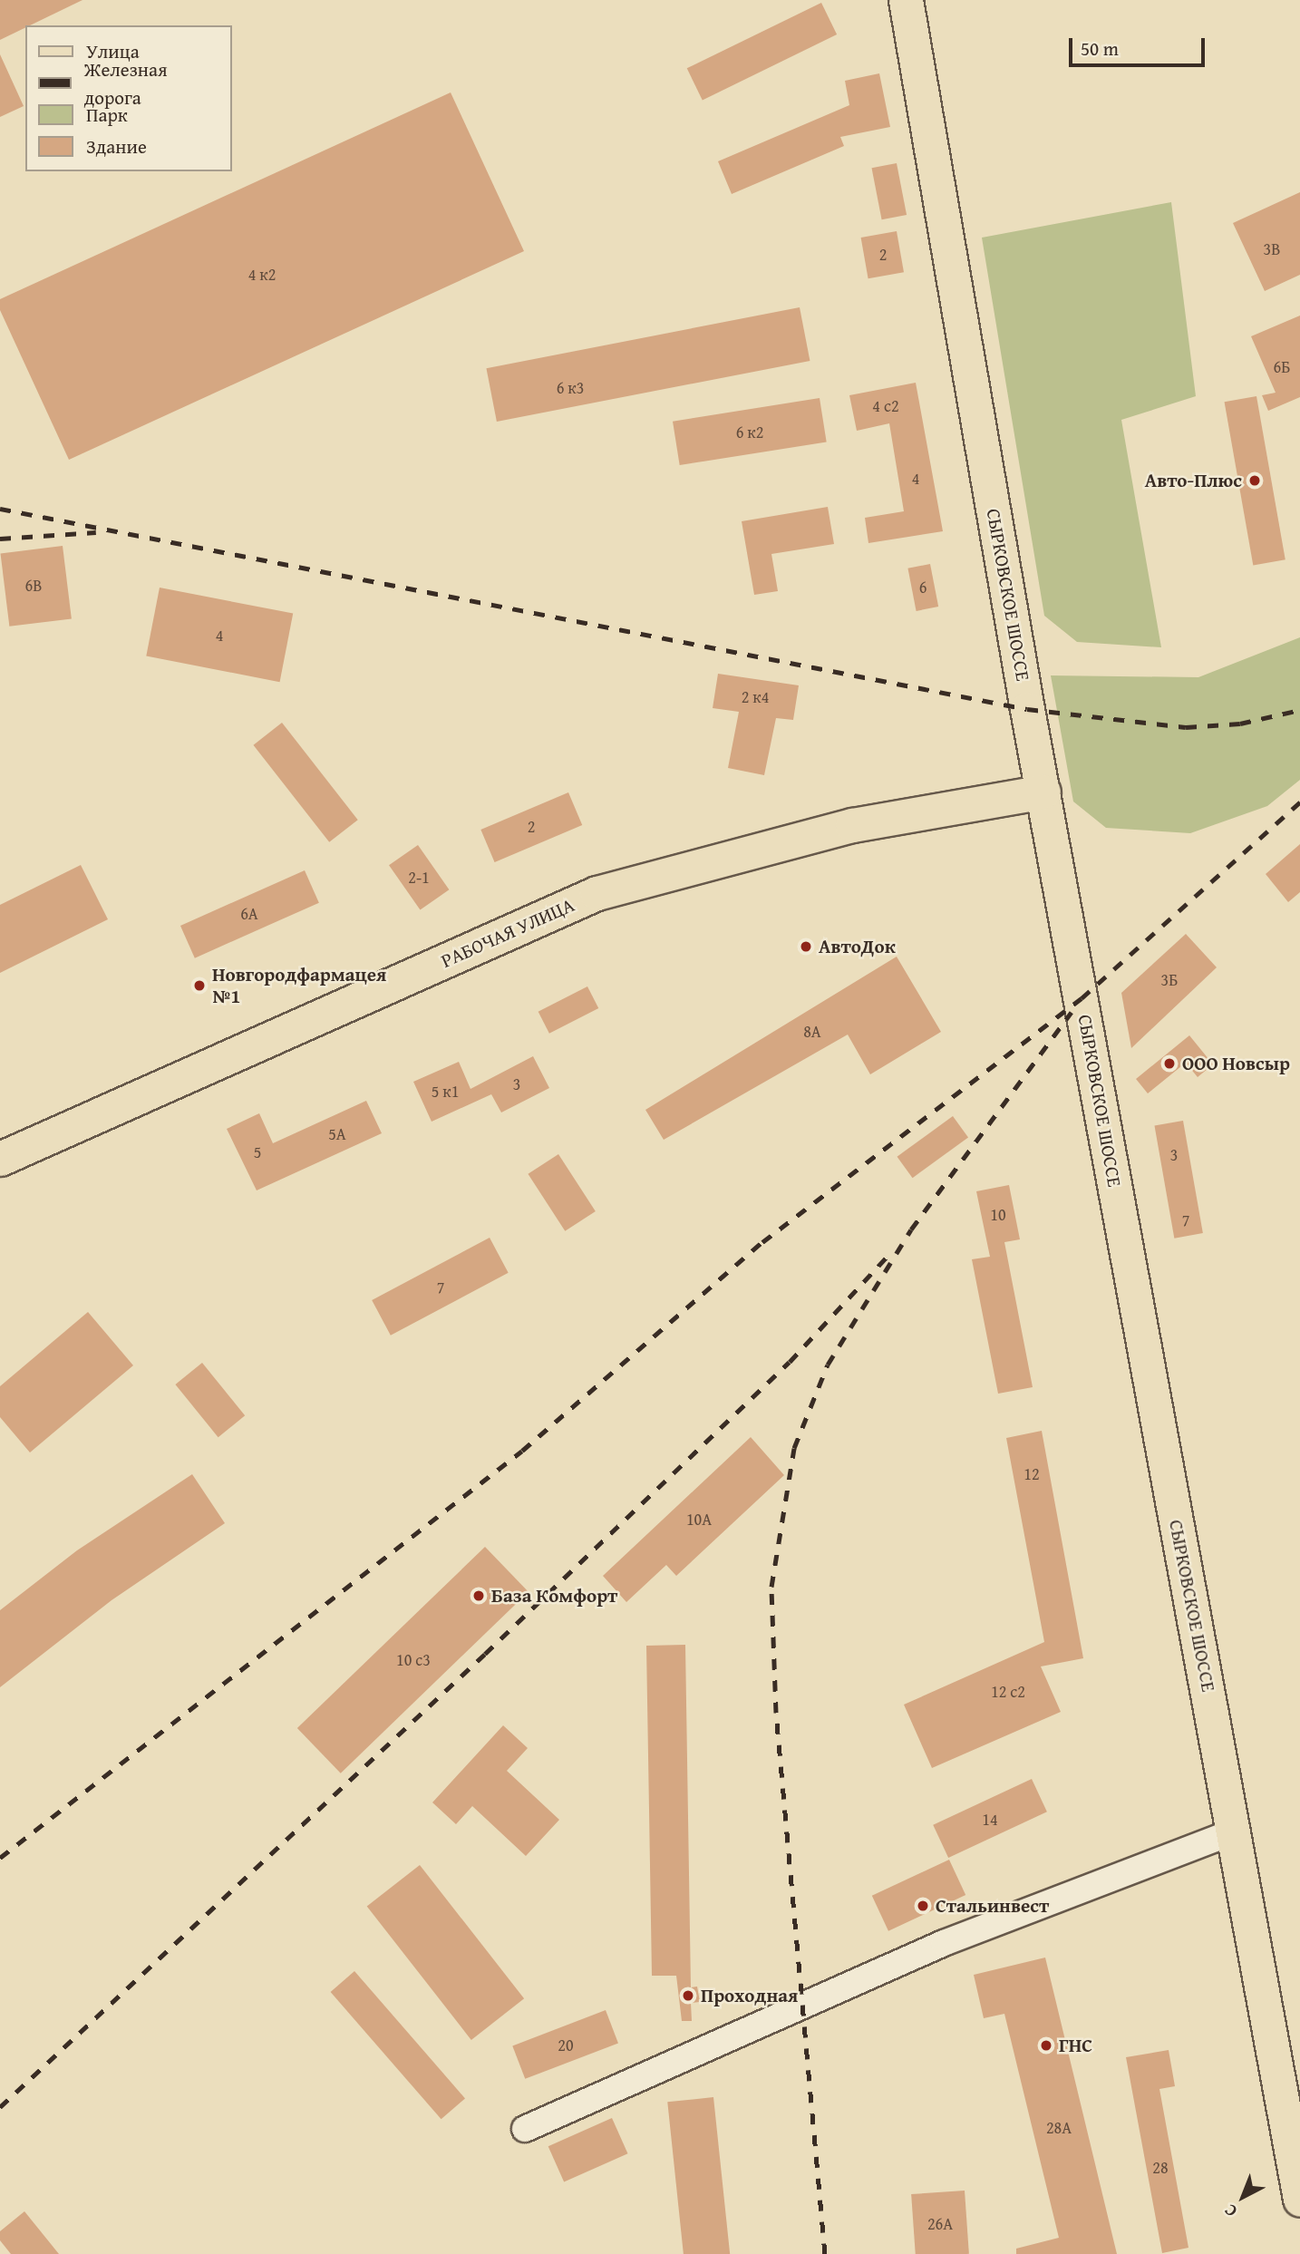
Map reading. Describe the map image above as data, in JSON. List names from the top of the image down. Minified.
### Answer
{"streets":{"main road":["СЫРКОВСКОЕ ШОССЕ","РАБОЧАЯ УЛИЦА"]},"crossings":[["СЫРКОВСКОЕ ШОССЕ","РАБОЧАЯ УЛИЦА"]],"places":["Авто-Плюс","АвтоДок","Новгородфармацея №1","ООО Новсыр","База Комфорт","Стальинвест","Проходная","ГНС"],"house_numbers":["3В","2","4 к2","6Б","6 к3","4 с2","6 к2","4","6В","6","4","2 к4","2","2-1","6А","3Б","8А","3","5 к1","5А","5","3","10","7","7","12","10А","10 с3","12 с2","14","20","28А","28","26А"],"legend":["Улица","Железная дорога","Парк","Здание"],"scale_bar":"50 m","north":"bottom left"}
